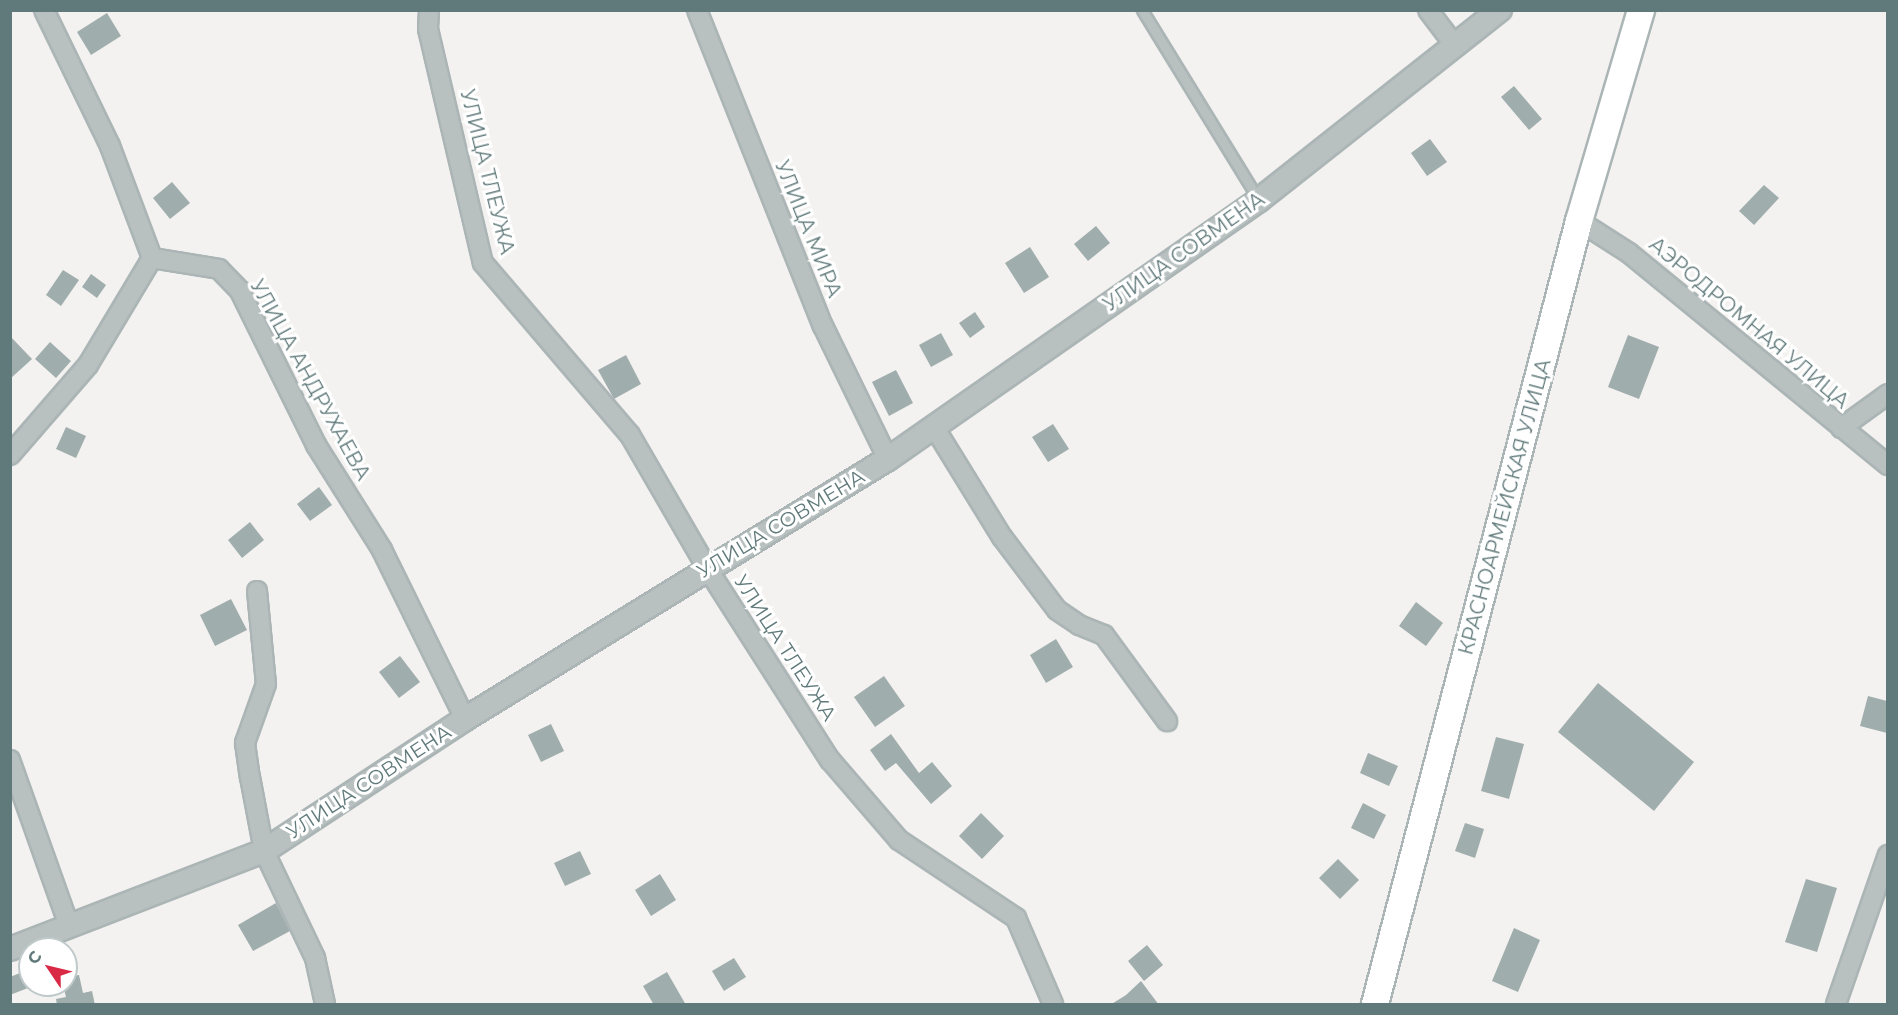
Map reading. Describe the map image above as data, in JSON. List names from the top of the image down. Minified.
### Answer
{"streets":{"main road":["КРАСНОАРМЕЙСКАЯ УЛИЦА"],"street":["УЛИЦА ТЛЕУЖА","УЛИЦА МИРА","УЛИЦА СОВМЕНА","АЭРОДРОМНАЯ УЛИЦА","УЛИЦА АНДРУХАЕВА"]},"crossings":[["УЛИЦА ТЛЕУЖА","УЛИЦА СОВМЕНА"],["УЛИЦА МИРА","УЛИЦА СОВМЕНА"],["УЛИЦА СОВМЕНА","УЛИЦА АНДРУХАЕВА"],["АЭРОДРОМНАЯ УЛИЦА","КРАСНОАРМЕЙСКАЯ УЛИЦА"]],"north":"top left"}
